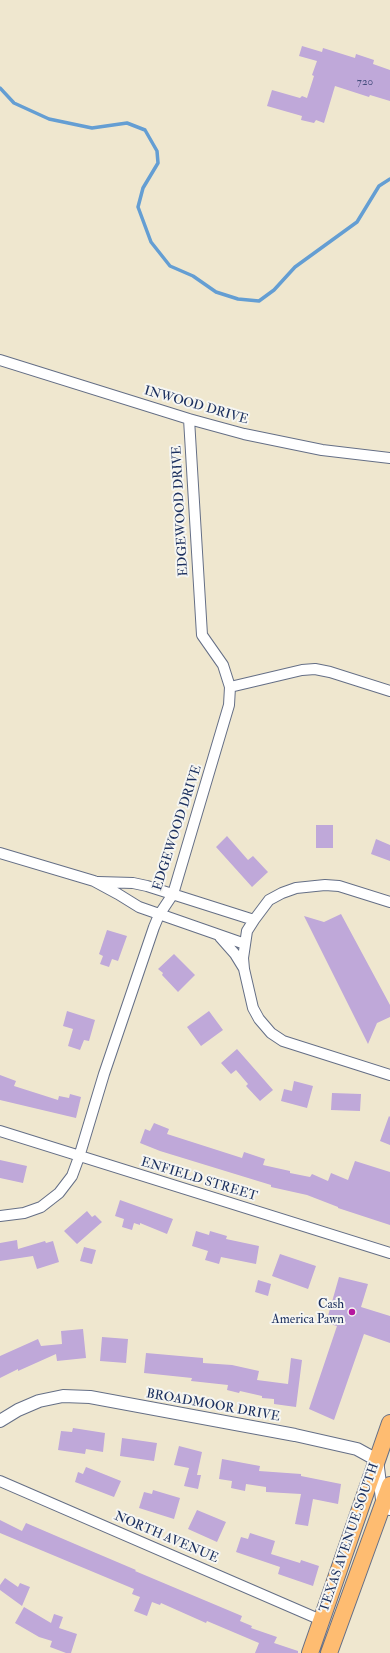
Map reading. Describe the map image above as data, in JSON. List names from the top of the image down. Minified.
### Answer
{"streets":{"main road":["TEXAS AVENUE SOUTH"],"street":["INWOOD DRIVE","EDGEWOOD DRIVE","ENFIELD STREET","BROADMOOR DRIVE","NORTH AVENUE"]},"crossings":[["INWOOD DRIVE","EDGEWOOD DRIVE"],["EDGEWOOD DRIVE","ENFIELD STREET"],["BROADMOOR DRIVE","TEXAS AVENUE SOUTH"],["NORTH AVENUE","TEXAS AVENUE SOUTH"]],"places":["Cash America Pawn"],"house_numbers":["720"]}
